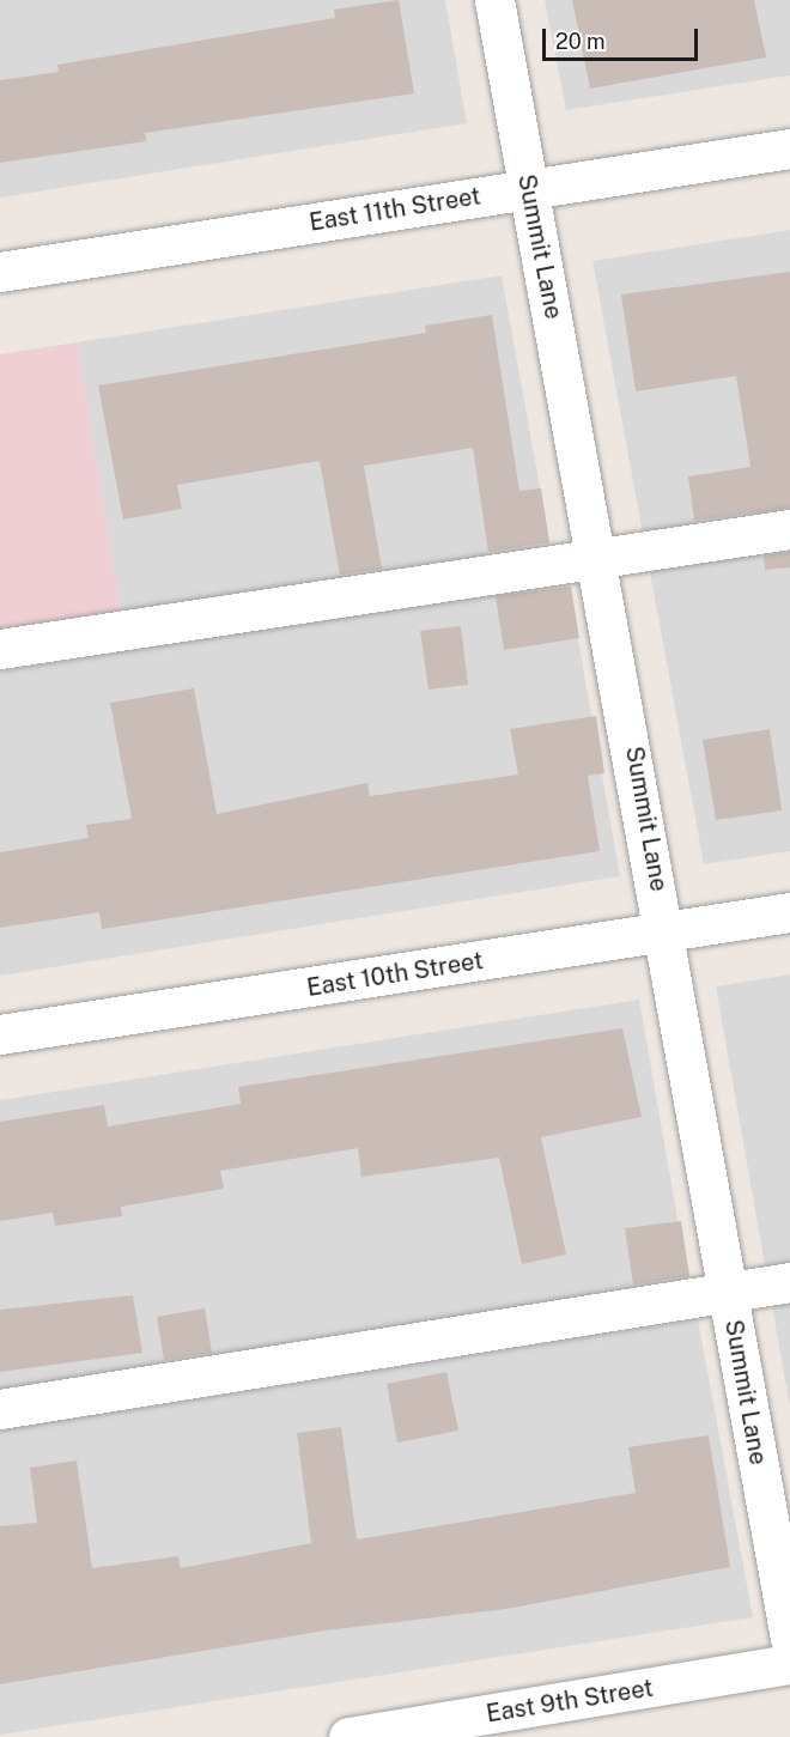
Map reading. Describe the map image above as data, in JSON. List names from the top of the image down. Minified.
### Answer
{"streets":{"street":["East 11th Street","Summit Lane","East 10th Street","East 9th Street"]},"crossings":[["East 11th Street","Summit Lane"],["Summit Lane","East 10th Street"]],"scale_bar":"20 m"}
